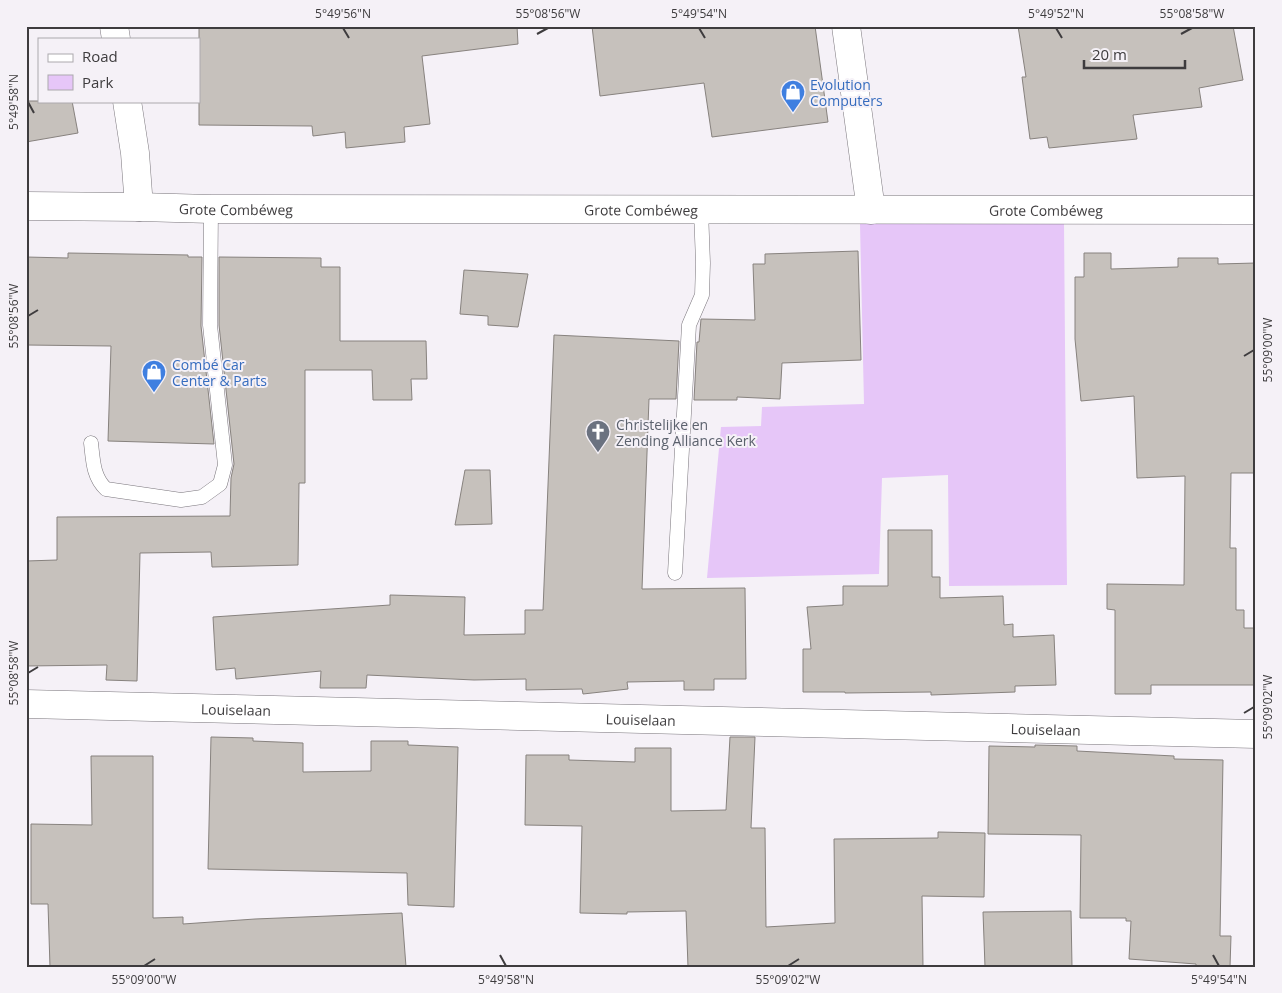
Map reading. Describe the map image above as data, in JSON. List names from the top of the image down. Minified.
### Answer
{"streets":{"street":["Grote Combéweg","Louiselaan"]},"places":{"shop":["Evolution Computers","Combé Car Center & Parts"],"church":["Christelijke en Zending Alliance Kerk"]},"legend":["Road","Park"],"scale_bar":"20 m","coordinates":["5°49'56\"N","55°08'56\"W","5°49'54\"N","5°49'52\"N","55°08'58\"W","5°49'58\"N","55°09'00\"W","55°09'02\"W"]}
